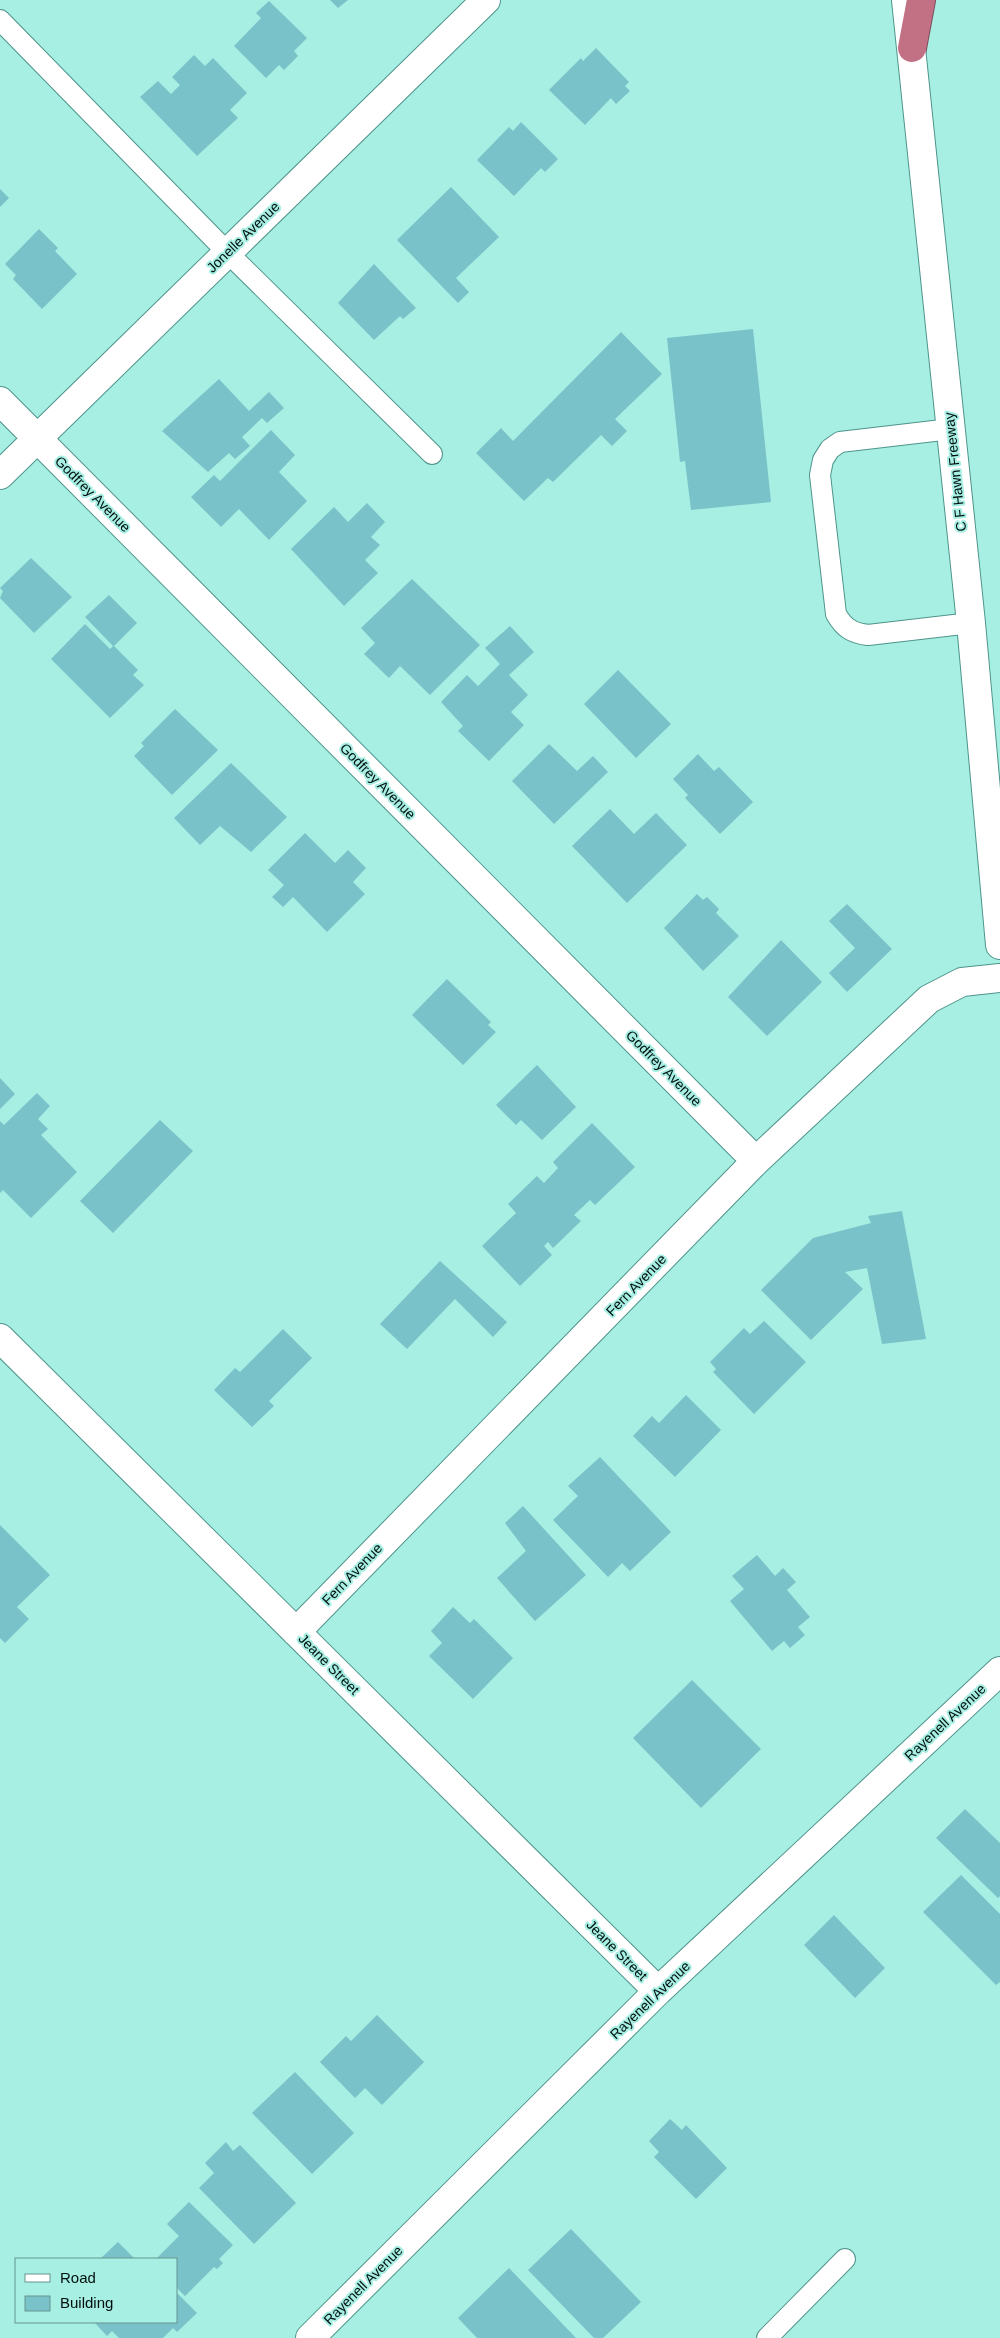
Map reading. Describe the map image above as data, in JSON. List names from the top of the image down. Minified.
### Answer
{"streets":{"street":["Jonelle Avenue","C F Hawn Freeway","Godfrey Avenue","Fern Avenue","Jeane Street","Rayenell Avenue"]},"crossings":[["Jonelle Avenue","Godfrey Avenue"],["Godfrey Avenue","Fern Avenue"],["Fern Avenue","Jeane Street"],["Jeane Street","Rayenell Avenue"]],"legend":["Road","Building"]}
